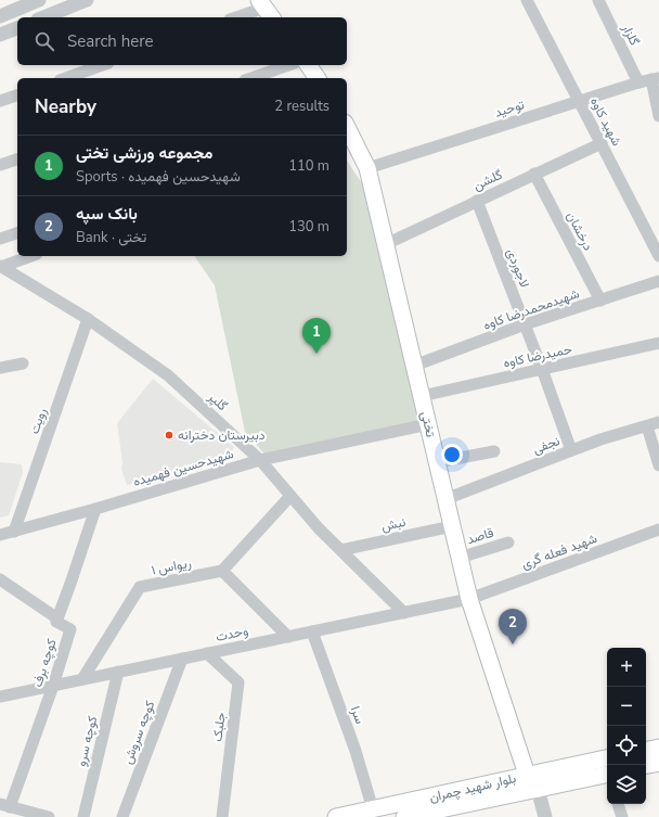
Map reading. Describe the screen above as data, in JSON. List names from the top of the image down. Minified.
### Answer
{"streets":{"main road":["تختی","بلوار شهید چمران"],"street":["گلزار","توحید","شهید کاوه","گلشن","درخشان","لاجوردی","شهیدمحمدرضا کاوه","حمیدرضا کاوه","گلپر","رویت","نجفی","شهیدحسین فهمیده","نبش","قاصد","شهید فعله گری","ریواس ۱","وحدت","کوچه برف","سرا","جلبک","کوچه سروش","کوچه سرو"]},"crossings":[["گلزار","توحید"],["توحید","شهید کاوه"],["توحید","تختی"],["شهید کاوه","گلشن"],["گلشن","درخشان"],["گلشن","لاجوردی"],["گلشن","تختی"],["درخشان","شهیدمحمدرضا کاوه"],["لاجوردی","شهیدمحمدرضا کاوه"],["لاجوردی","حمیدرضا کاوه"],["لاجوردی","نجفی"],["شهیدمحمدرضا کاوه","تختی"],["حمیدرضا کاوه","تختی"],["گلپر","رویت"],["گلپر","شهیدحسین فهمیده"],["گلپر","نبش"],["گلپر","وحدت"],["رویت","شهیدحسین فهمیده"],["تختی","نجفی"],["تختی","شهیدحسین فهمیده"],["تختی","نبش"],["تختی","قاصد"],["تختی","شهید فعله گری"],["تختی","وحدت"],["تختی","بلوار شهید چمران"],["شهید فعله گری","وحدت"],["ریواس ۱","وحدت"],["وحدت","کوچه برف"],["وحدت","سرا"],["وحدت","جلبک"],["وحدت","کوچه سروش"],["وحدت","کوچه سرو"],["سرا","بلوار شهید چمران"]],"places":["دبیرستان دخترانه"],"page":{"search":"Search here","heading":["Nearby","2 results"],"list":[{"mark":"1","name":"مجموعه ورزشی تختی","note":"Sports · شهیدحسین فهمیده","value":"110 m"},{"mark":"2","name":"بانک سپه","note":"Bank · تختی","value":"130 m"}],"pins":["1","2"],"map_buttons":["+","−"]}}
